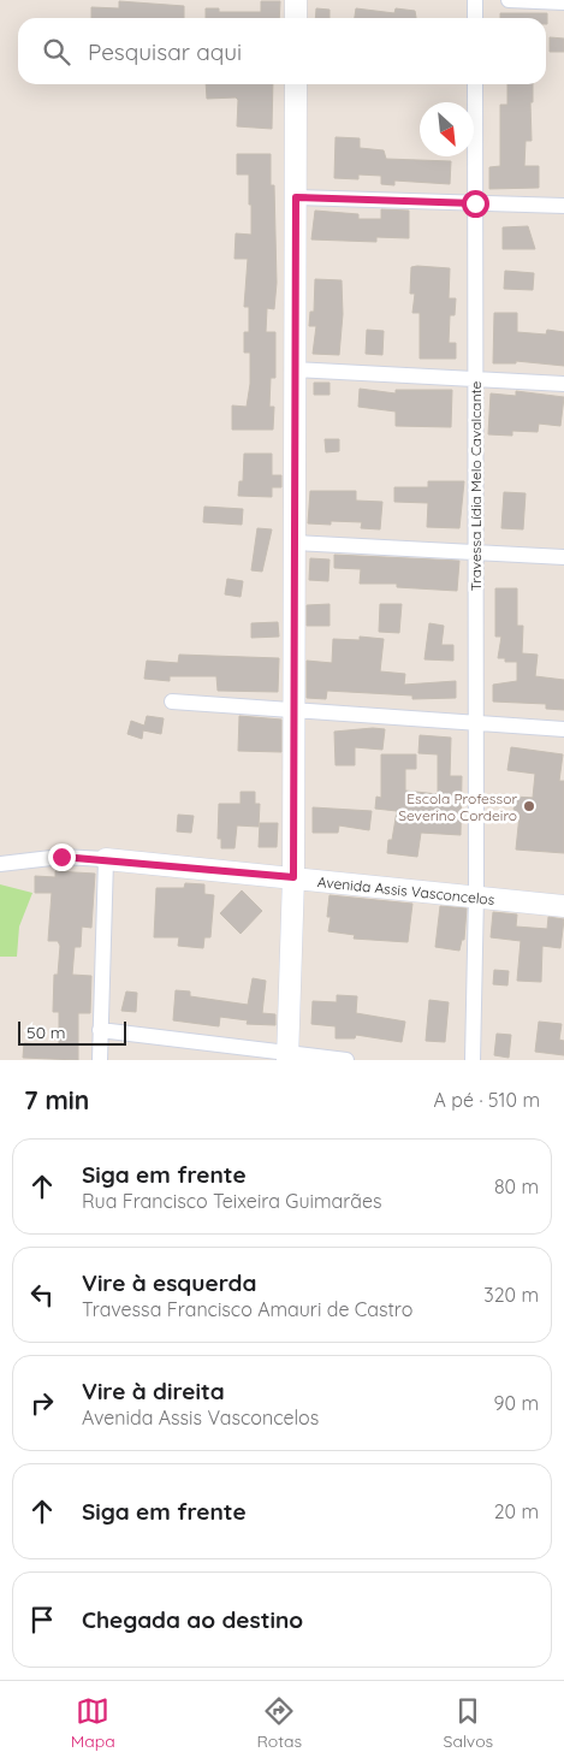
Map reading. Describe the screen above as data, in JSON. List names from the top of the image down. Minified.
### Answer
{"streets":{"street":["Travessa Lídia Melo Cavalcante","Avenida Assis Vasconcelos"]},"crossings":[["Travessa Lídia Melo Cavalcante","Avenida Assis Vasconcelos"]],"places":["Escola Professor Severino Cordeiro"],"scale_bar":"50 m","north":"bottom right","page":{"search":"Pesquisar aqui","scale":"50 m","heading":["7 min","A pé · 510 m"],"list":[["Siga em frente","Rua Francisco Teixeira Guimarães","80 m"],["Vire à esquerda","Travessa Francisco Amauri de Castro","320 m"],["Vire à direita","Avenida Assis Vasconcelos","90 m"],["Siga em frente","20 m"],"Chegada ao destino"],"nav":["Mapa","Rotas","Salvos"]}}
